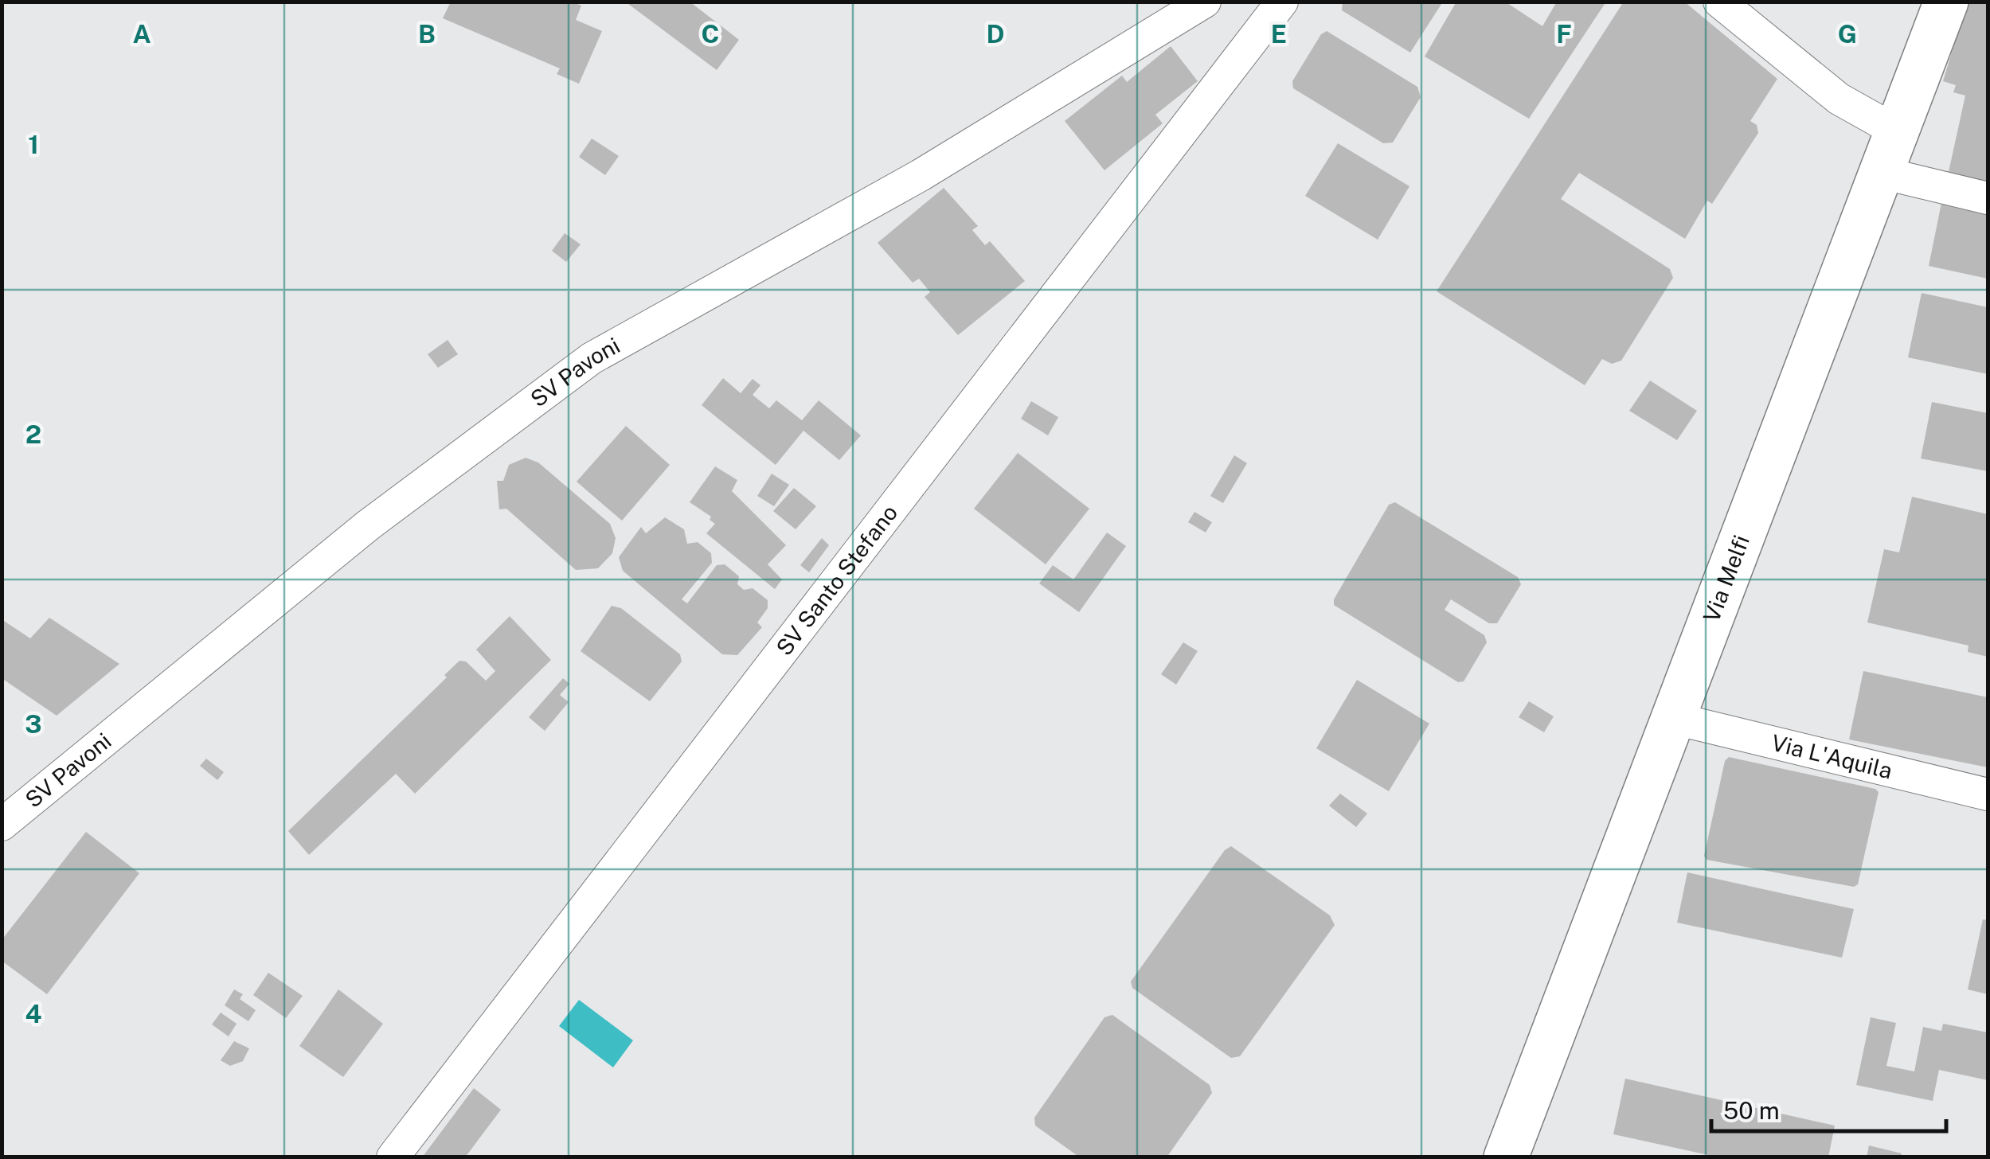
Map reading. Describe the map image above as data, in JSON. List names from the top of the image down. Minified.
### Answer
{"streets":{"main road":["Via Melfi"],"street":["SV Pavoni","SV Santo Stefano","Via L'Aquila"]},"crossings":[["Via Melfi","Via L'Aquila"]],"scale_bar":"50 m","grid":{"columns":["A","B","C","D","E","F","G"],"rows":["1","2","3","4"]}}
